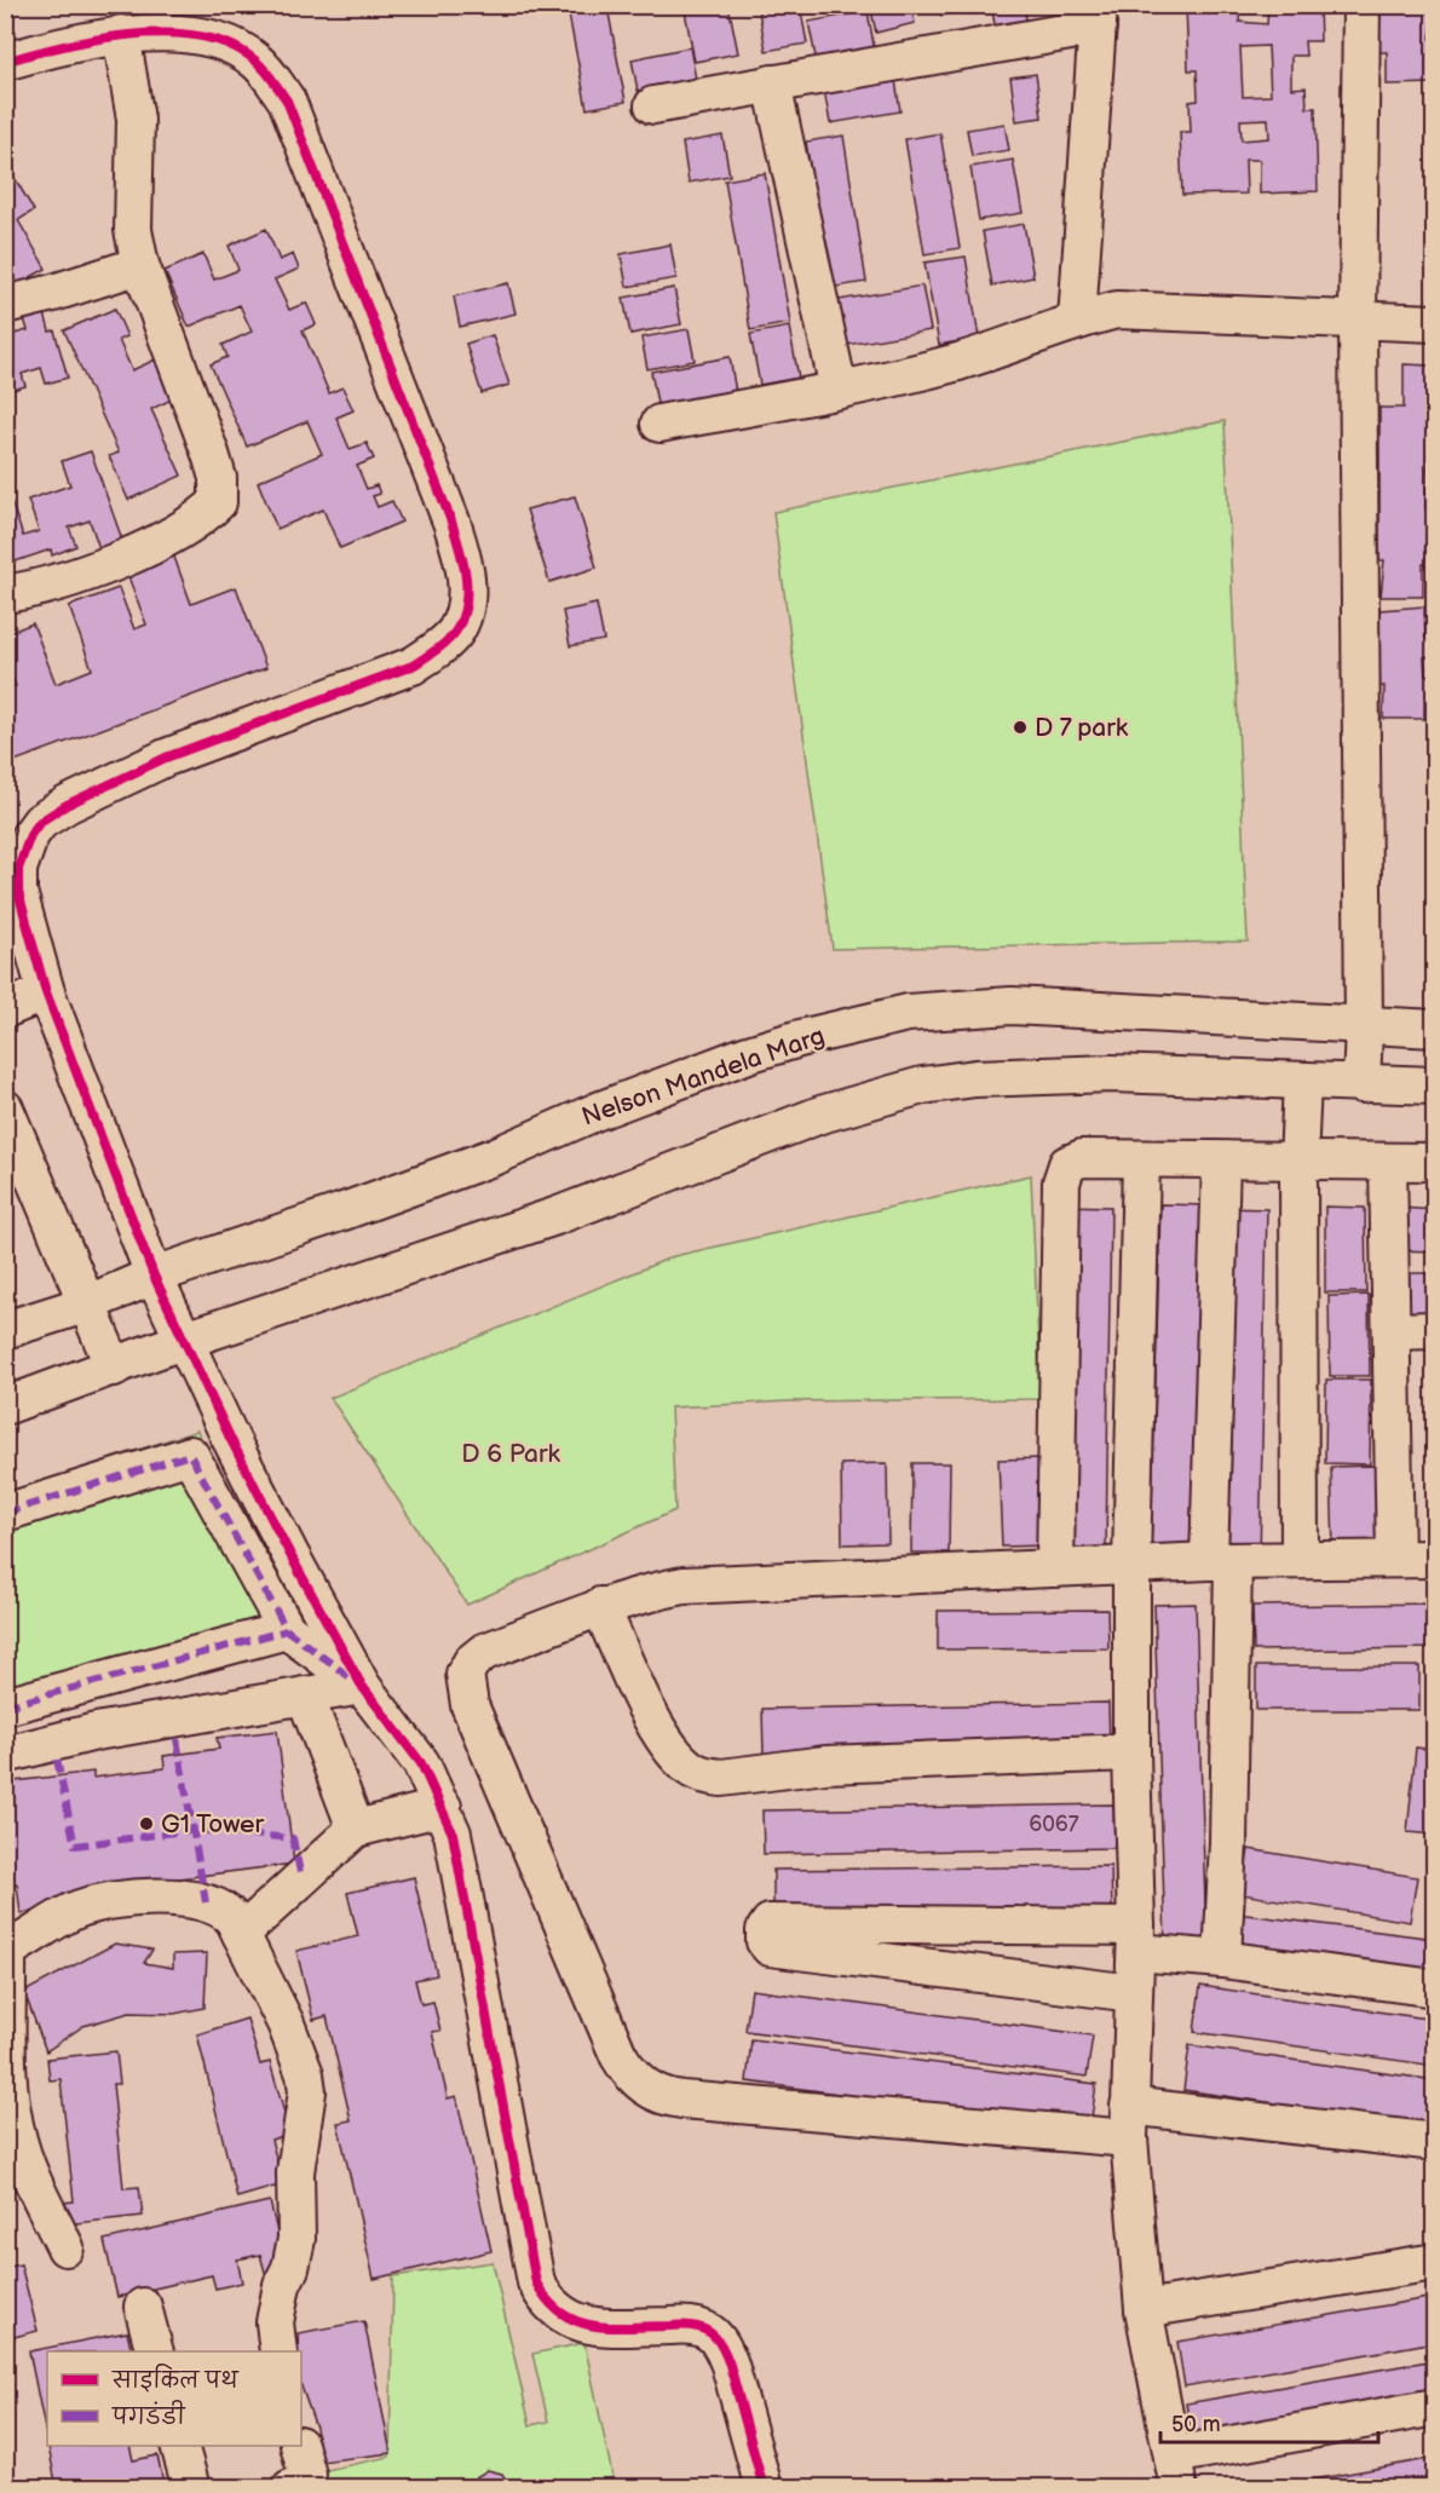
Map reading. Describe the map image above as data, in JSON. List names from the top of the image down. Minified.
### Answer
{"streets":{"street":["Nelson Mandela Marg"]},"parks":["D 6 Park"],"places":["D 7 park","G1 Tower"],"house_numbers":["6067"],"legend":["साइकिल पथ","पगडंडी"],"scale_bar":"50 m"}
